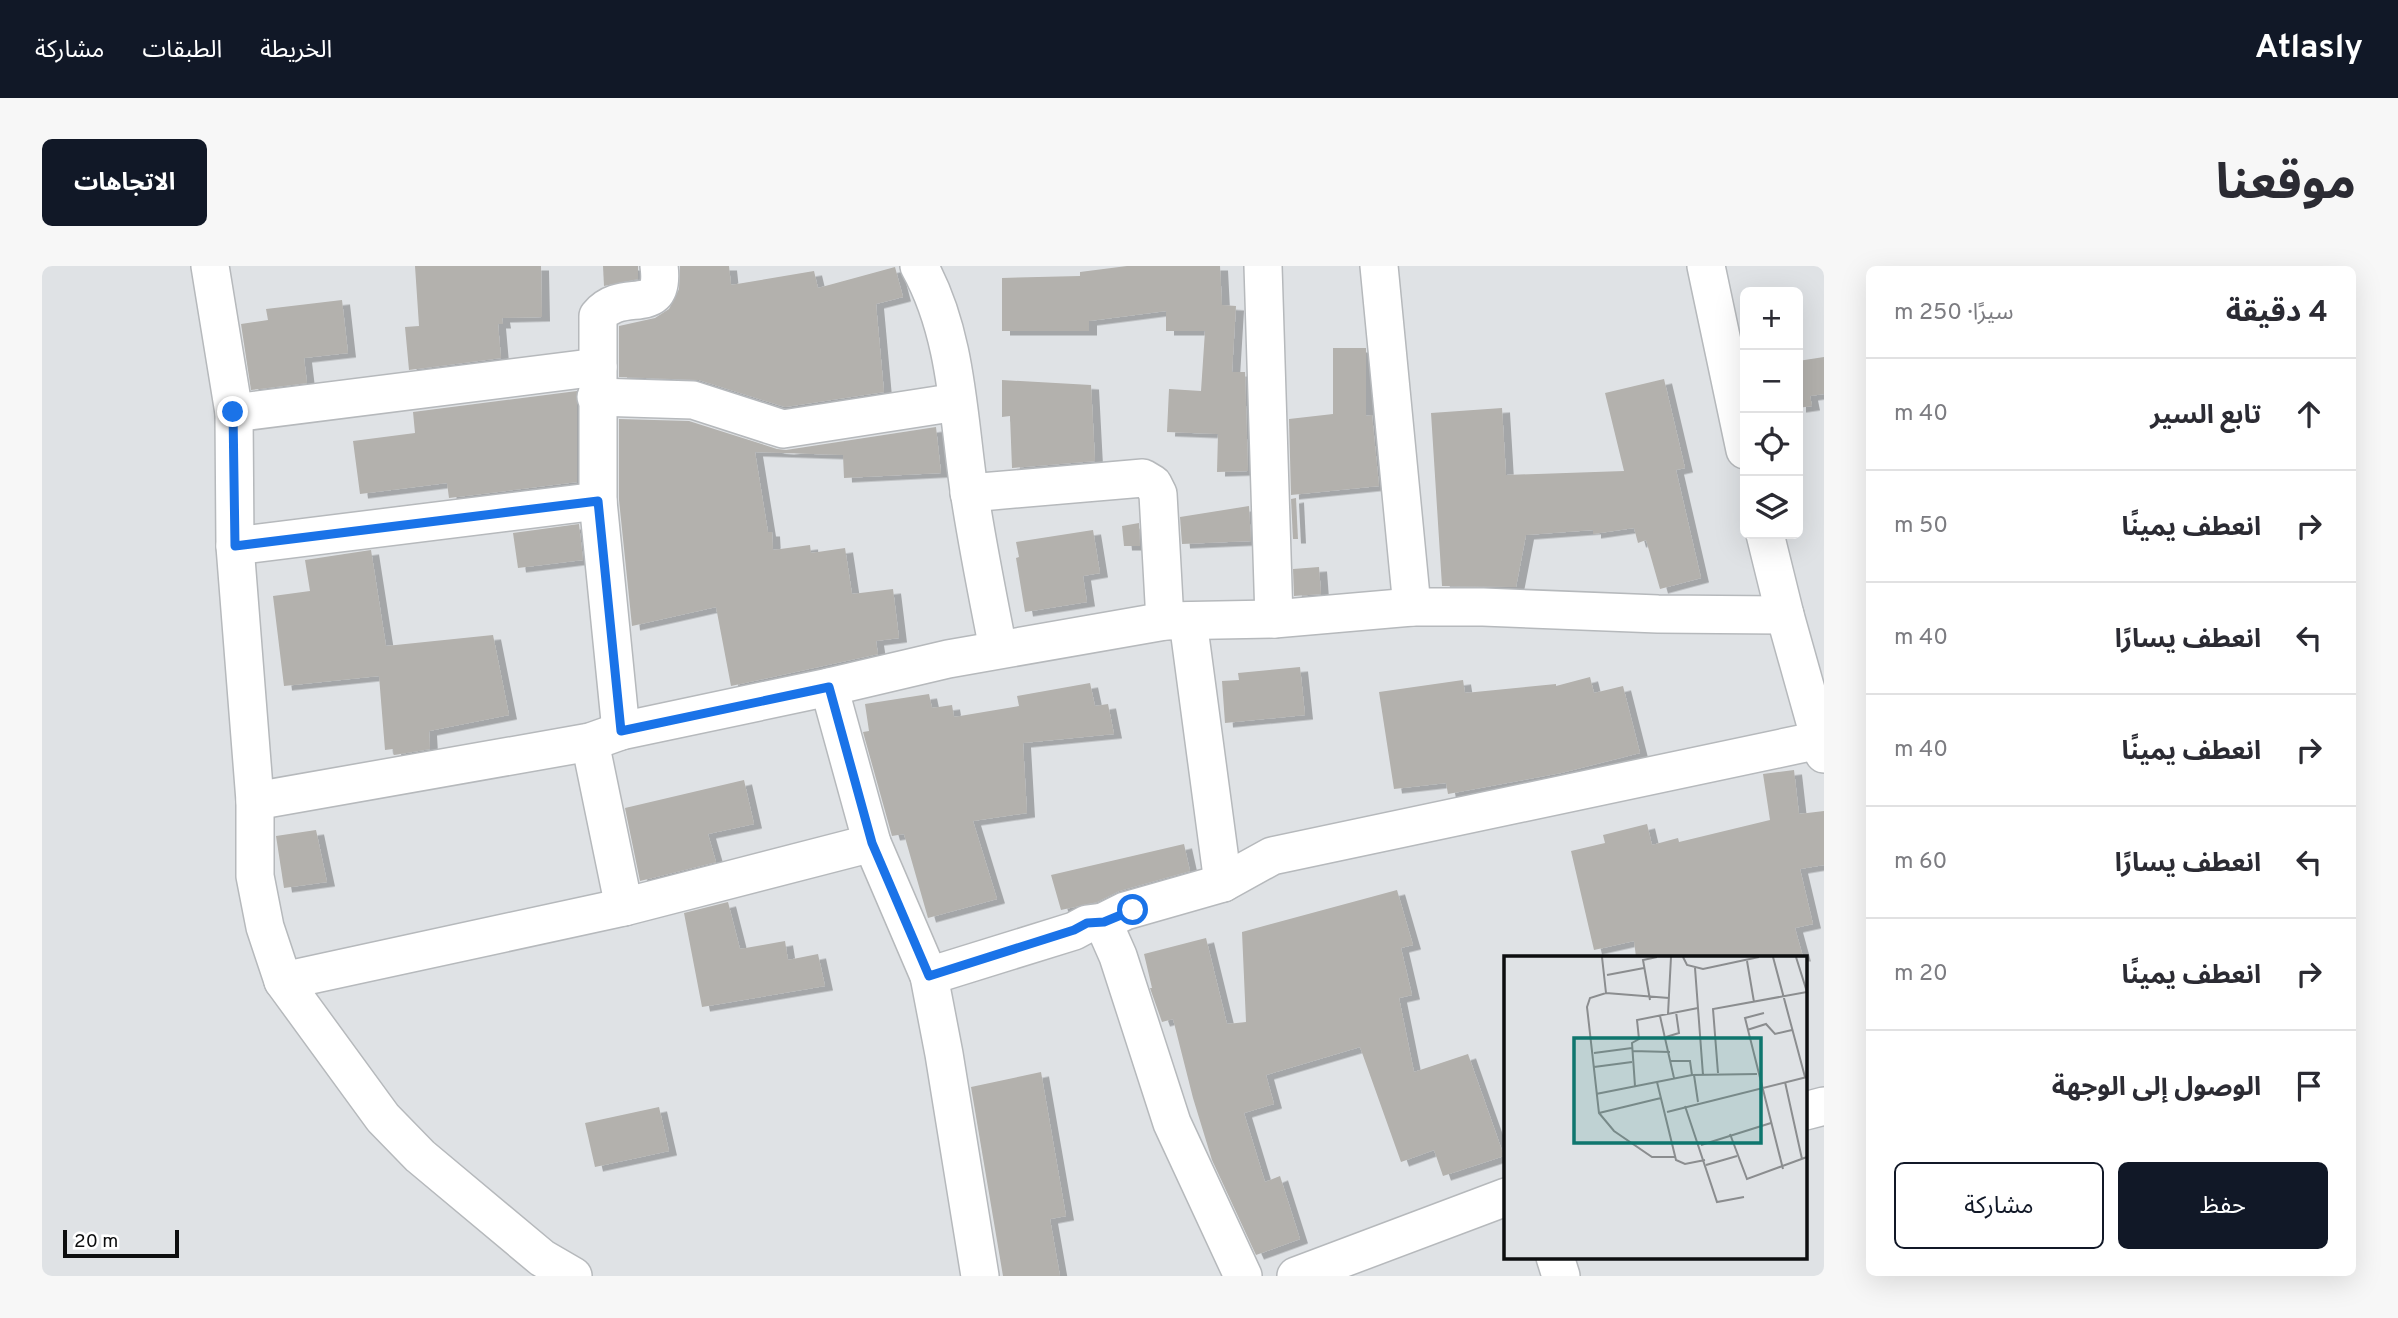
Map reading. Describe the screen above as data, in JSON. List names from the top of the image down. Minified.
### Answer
{"scale_bar":"20 m","page":{"header":"Atlasly","nav":["الخريطة","الطبقات","مشاركة"],"title":"موقعنا","buttons":["الاتجاهات",["حفظ","مشاركة"]],"heading":["4 دقيقة","سيرًا · 250 m"],"map_buttons":["+","−"],"list":[["تابع السير","40 m"],["انعطف يمينًا","50 m"],["انعطف يسارًا","40 m"],["انعطف يمينًا","40 m"],["انعطف يسارًا","60 m"],["انعطف يمينًا","20 m"],"الوصول إلى الوجهة"],"scale":"20 m"}}
